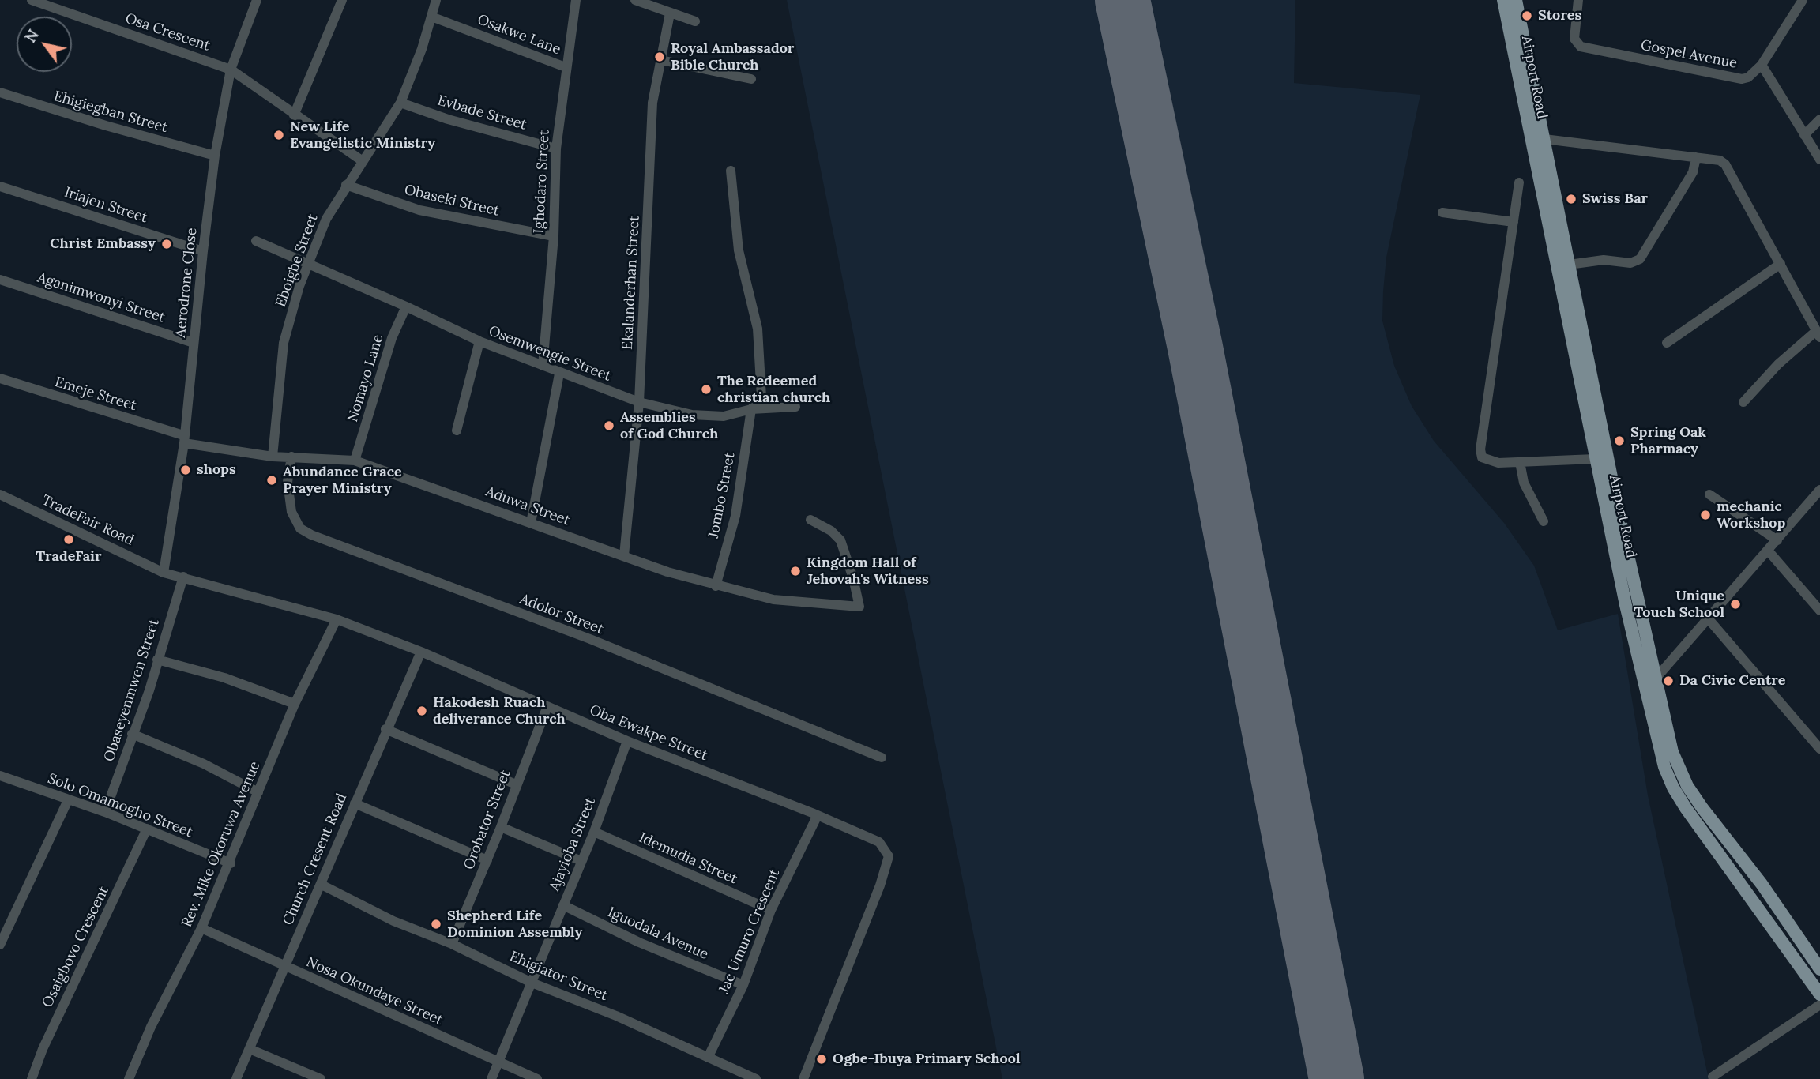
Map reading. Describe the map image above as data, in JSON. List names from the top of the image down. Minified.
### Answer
{"streets":{"main road":["Airport Road"],"street":["Osa Crescent","Osakwe Lane","Gospel Avenue","Ehigiegban Street","Evbade Street","Ighodaro Street","Obaseki Street","Iriajen Street","Eboigbe Street","Aerodrone Close","Ekalanderhan Street","Aganimwonyi Street","Osemwengie Street","Nomayo Lane","Emeje Street","Jombo Street","Aduwa Street","TradeFair Road","Adolor Street","Obaseyenmwen Street","Oba Ewakpe Street","Solo Omamogho Street","Orobator Street","Rev. Mike Okoruwa Avenue","Ajayioba Street","Idemudia Street","Church Cresent Road","Jac Umuro Crescent","Iguodala Avenue","Osaigbovo Crescent","Ehigiator Street","Nosa Okundaye Street"]},"crossings":[["Osa Crescent","Eboigbe Street"],["Osa Crescent","Aerodrone Close"],["Osakwe Lane","Ighodaro Street"],["Osakwe Lane","Eboigbe Street"],["Ehigiegban Street","Aerodrone Close"],["Evbade Street","Ighodaro Street"],["Evbade Street","Eboigbe Street"],["Ighodaro Street","Obaseki Street"],["Ighodaro Street","Osemwengie Street"],["Obaseki Street","Eboigbe Street"],["Iriajen Street","Aerodrone Close"],["Eboigbe Street","Osemwengie Street"],["Eboigbe Street","Aduwa Street"],["Aerodrone Close","Aganimwonyi Street"],["Aerodrone Close","Emeje Street"],["Aerodrone Close","Aduwa Street"],["Aerodrone Close","TradeFair Road"],["Aerodrone Close","Oba Ewakpe Street"],["Ekalanderhan Street","Osemwengie Street"],["Ekalanderhan Street","Aduwa Street"],["Osemwengie Street","Nomayo Lane"],["Osemwengie Street","Jombo Street"],["Nomayo Lane","Aduwa Street"],["Emeje Street","Aduwa Street"],["Jombo Street","Aduwa Street"],["Aduwa Street","Adolor Street"],["TradeFair Road","Oba Ewakpe Street"],["Obaseyenmwen Street","Oba Ewakpe Street"],["Obaseyenmwen Street","Solo Omamogho Street"],["Oba Ewakpe Street","Orobator Street"],["Oba Ewakpe Street","Rev. Mike Okoruwa Avenue"],["Oba Ewakpe Street","Ajayioba Street"],["Oba Ewakpe Street","Church Cresent Road"],["Oba Ewakpe Street","Jac Umuro Crescent"],["Solo Omamogho Street","Rev. Mike Okoruwa Avenue"],["Solo Omamogho Street","Osaigbovo Crescent"],["Orobator Street","Ehigiator Street"],["Rev. Mike Okoruwa Avenue","Nosa Okundaye Street"],["Ajayioba Street","Idemudia Street"],["Ajayioba Street","Iguodala Avenue"],["Ajayioba Street","Ehigiator Street"],["Ajayioba Street","Nosa Okundaye Street"],["Idemudia Street","Jac Umuro Crescent"],["Church Cresent Road","Ehigiator Street"],["Church Cresent Road","Nosa Okundaye Street"],["Jac Umuro Crescent","Iguodala Avenue"],["Jac Umuro Crescent","Ehigiator Street"]],"places":["Stores","Royal Ambassador Bible Church","New Life Evangelistic Ministry","Swiss Bar","Christ Embassy","The Redeemed christian church","Assemblies of God Church","Spring Oak Pharmacy","shops","Abundance Grace Prayer Ministry","mechanic Workshop","TradeFair","Kingdom Hall of Jehovah's Witness","Unique Touch School","Da Civic Centre","Hakodesh Ruach deliverance Church","Shepherd Life Dominion Assembly","Ogbe-Ibuya Primary School"],"north":"top left"}
